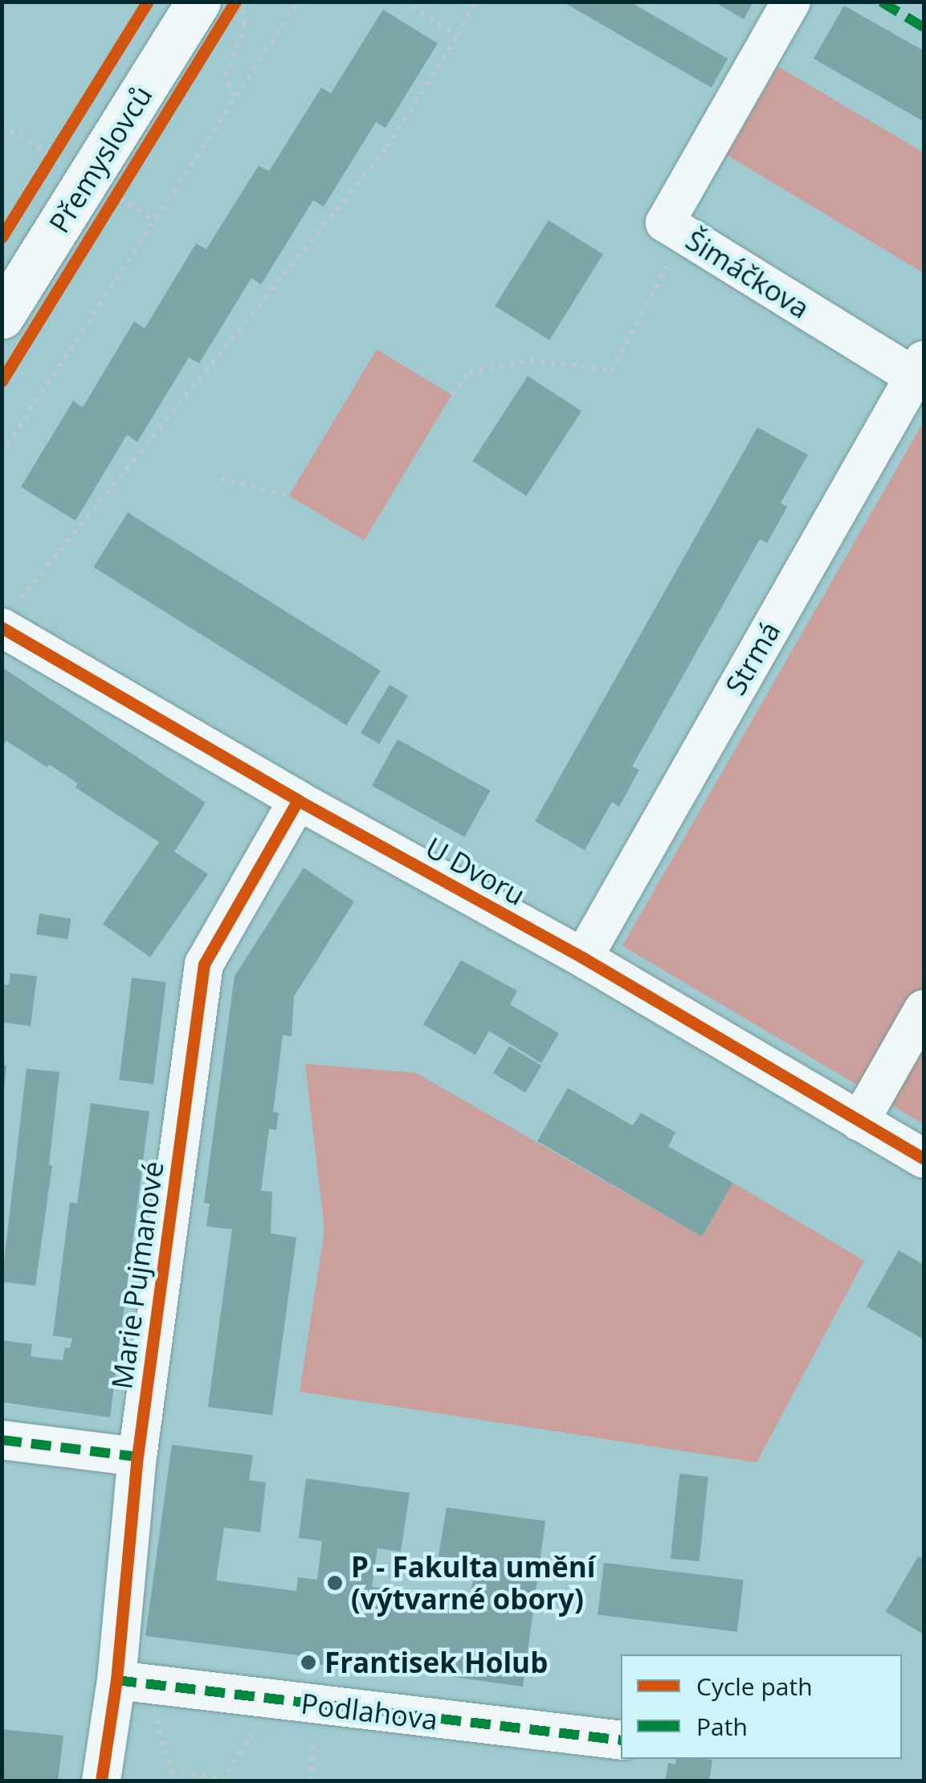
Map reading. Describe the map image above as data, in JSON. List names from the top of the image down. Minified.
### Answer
{"streets":{"street":["Přemyslovců","Šimáčkova","Strmá","U Dvoru","Marie Pujmanové","Podlahova"]},"crossings":[["Šimáčkova","Strmá"],["Strmá","U Dvoru"],["U Dvoru","Marie Pujmanové"],["Marie Pujmanové","Podlahova"]],"places":["P - Fakulta umění (výtvarné obory)","Frantisek Holub"],"legend":["Cycle path","Path"]}
